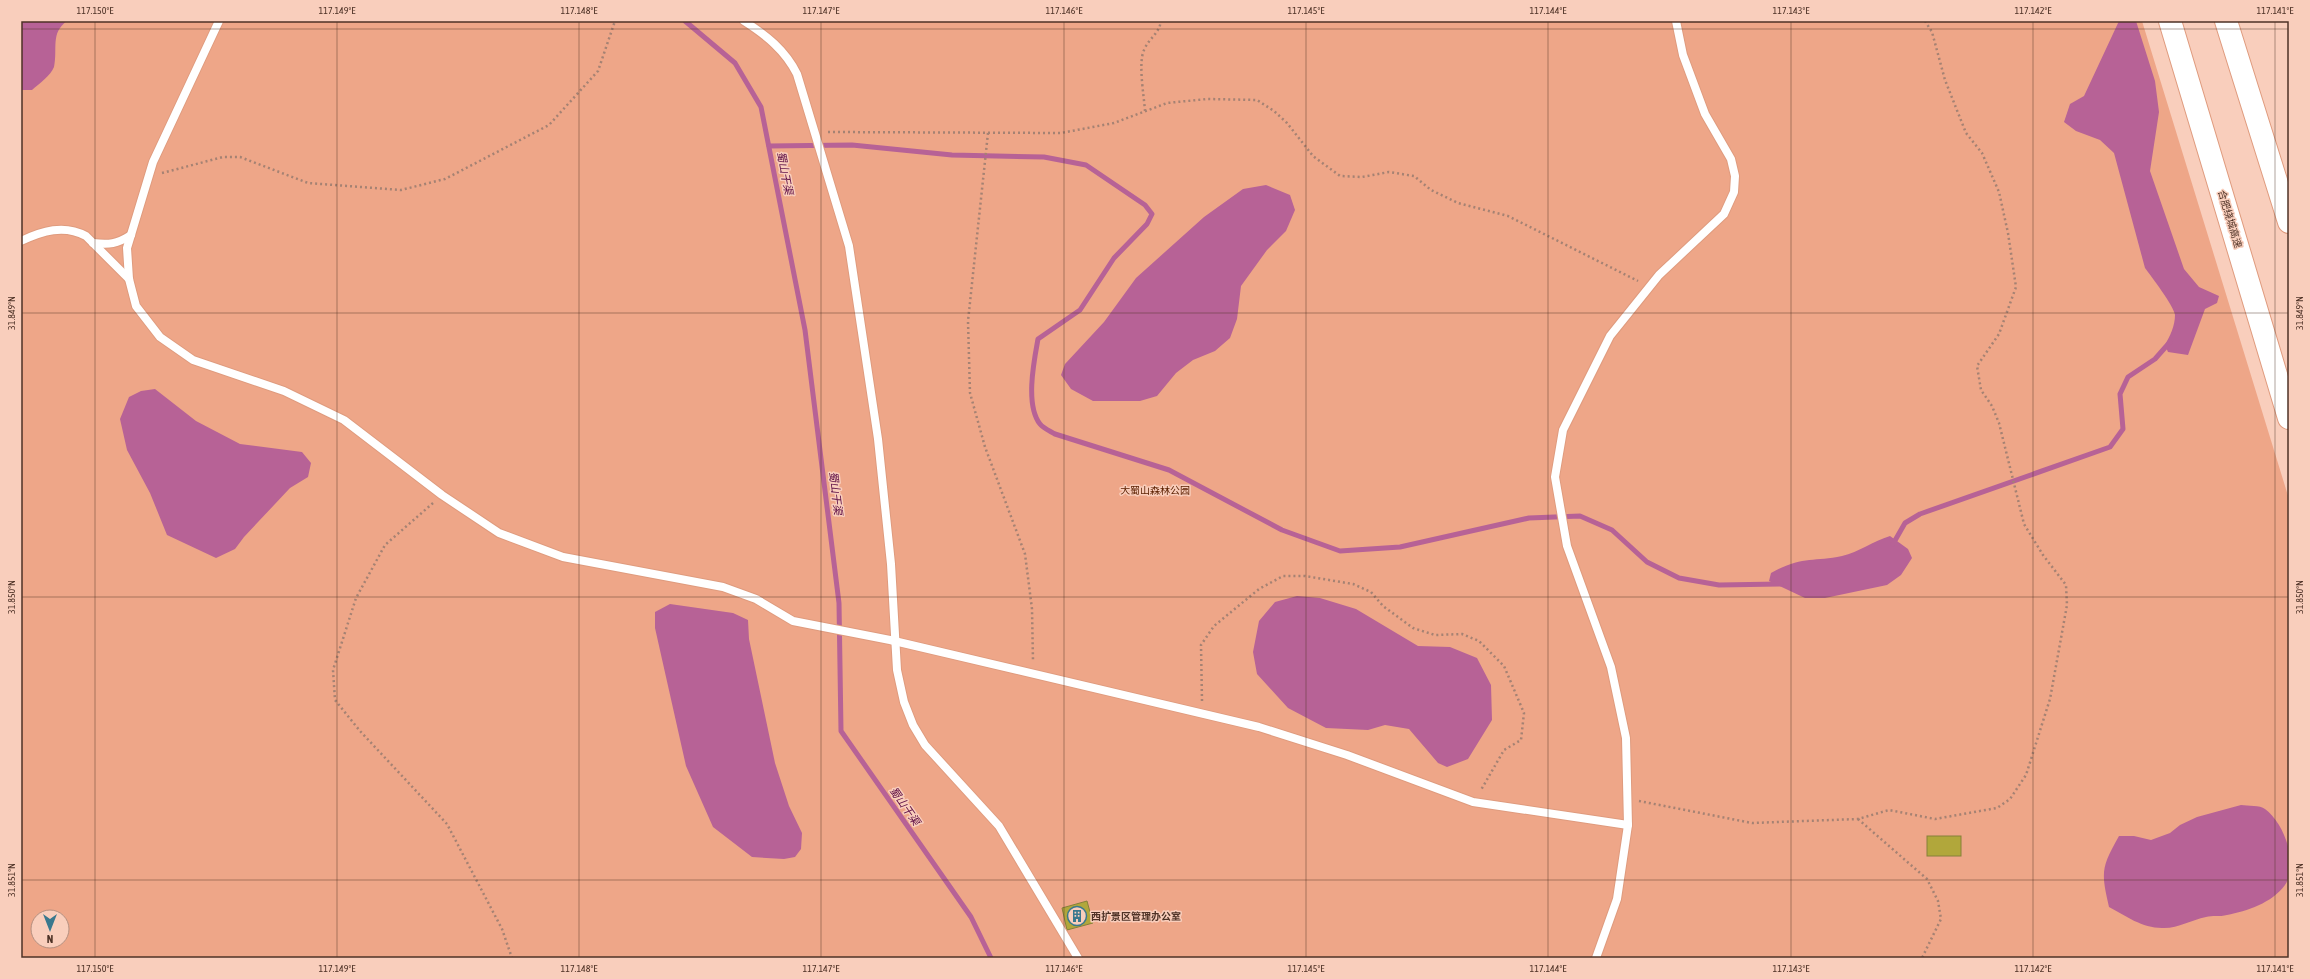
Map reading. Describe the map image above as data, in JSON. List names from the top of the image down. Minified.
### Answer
{"streets":{"highway":["合肥绕城高速"]},"water":["蜀山干渠"],"parks":["大蜀山森林公园"],"places":{"building":["西扩景区管理办公室"]},"north":"bottom","coordinates":["117.150°E","117.149°E","117.148°E","117.147°E","117.146°E","117.145°E","117.144°E","117.143°E","117.142°E","117.141°E","31.849°N","31.850°N","31.851°N"]}
